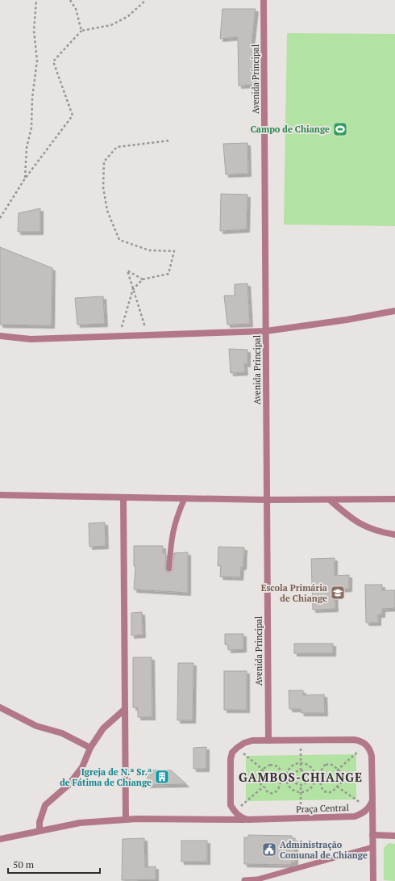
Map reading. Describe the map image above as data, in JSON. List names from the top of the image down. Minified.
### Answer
{"streets":{"street":["Avenida Principal","Praça Central"]},"districts":["GAMBOS-CHIANGE"],"places":{"sports":["Campo de Chiange"],"school or university":["Escola Primária de Chiange"],"building":["Igreja de N.ª Sr.ª de Fátima de Chiange"],"public building":["Administração Comunal de Chiange"]},"scale_bar":"50 m"}
